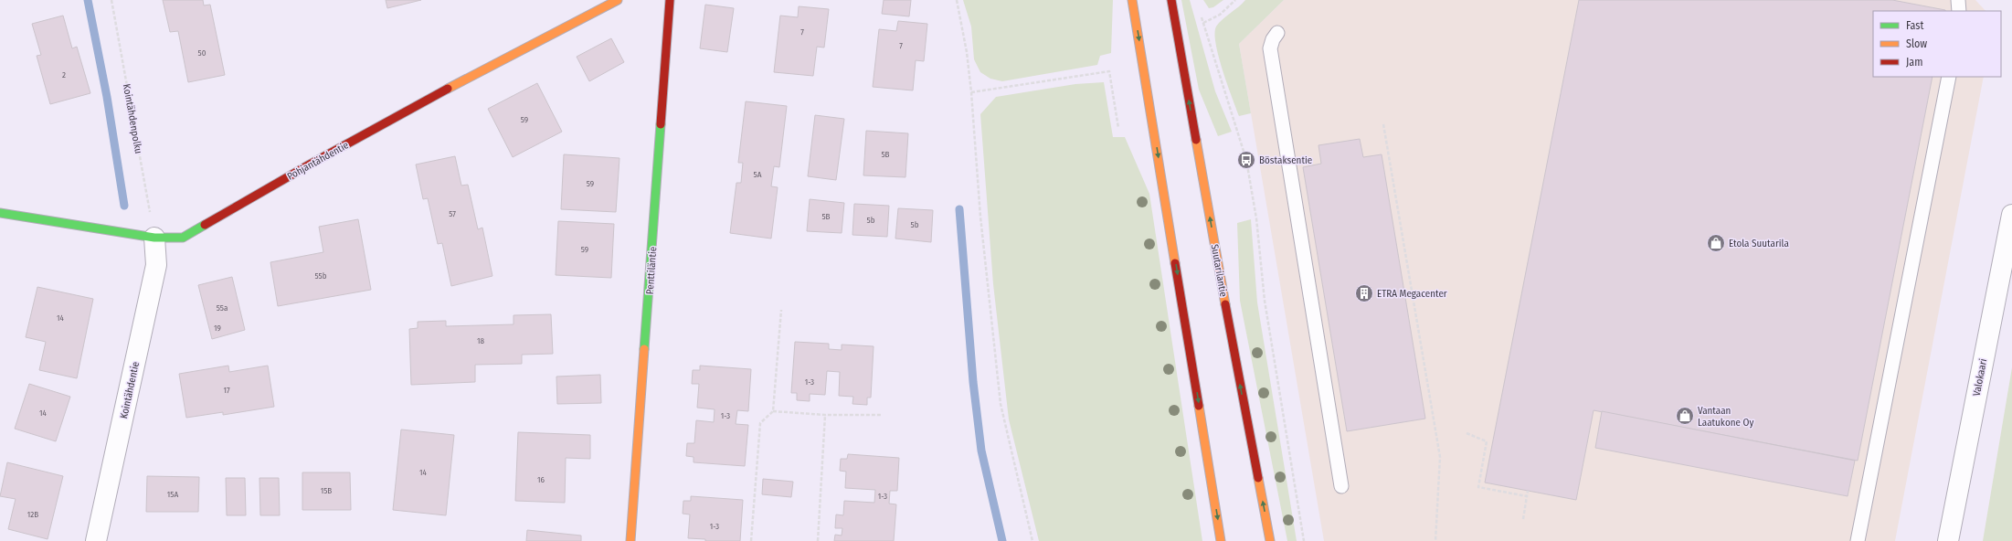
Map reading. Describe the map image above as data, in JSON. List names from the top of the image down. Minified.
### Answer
{"streets":{"street":["Pohjantähdentie","Penttiläntie","Suutarilantie","Valokaari","Kointähdentie"],"path":["Kointähdenpolku"]},"crossings":[["Kointähdenpolku","Pohjantähdentie"],["Kointähdenpolku","Kointähdentie"],["Pohjantähdentie","Kointähdentie"]],"places":{"bus stop":["Böstaksentie"],"shop":["Etola Suutarila","Vantaan Laatukone Oy"],"building":["ETRA Megacenter"]},"house_numbers":["7","7","50","2","59","5B","5A","59","57","5B","5b","5b","59","55b","55a","14","19","18","1-3","17","14","1-3","14","16","15B","15A","1-3","12B","1-3"],"legend":["Fast","Slow","Jam"]}
